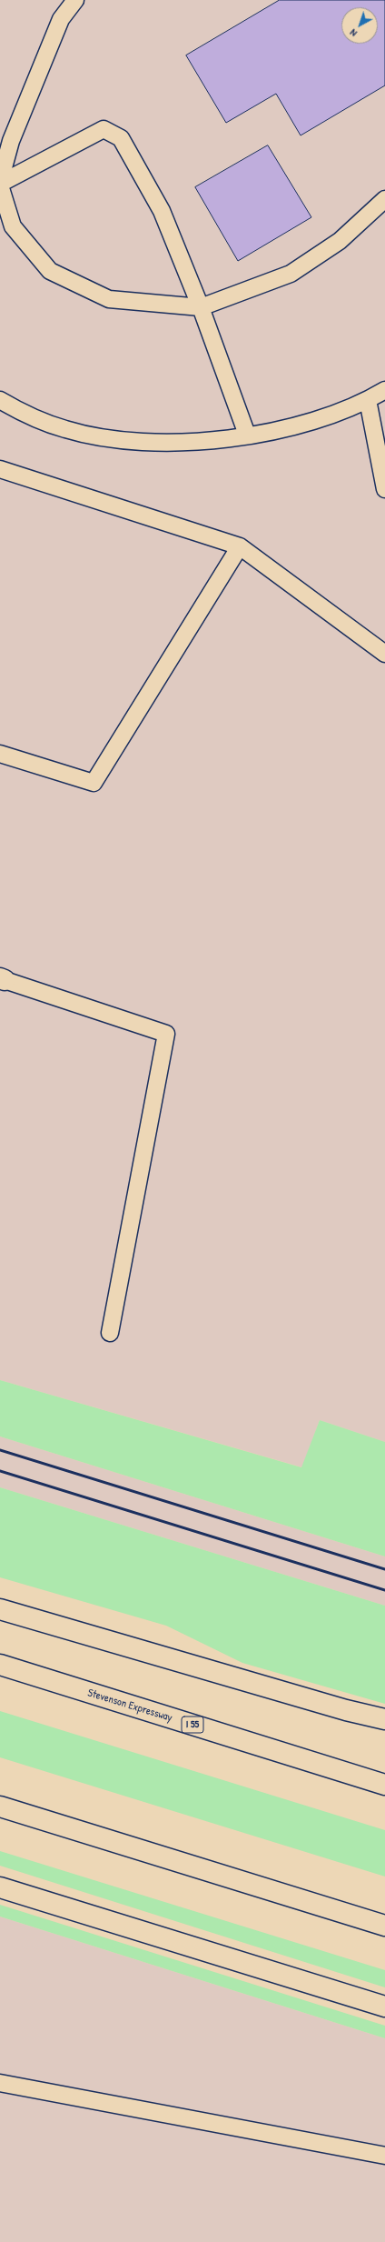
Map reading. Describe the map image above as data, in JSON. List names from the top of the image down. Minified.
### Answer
{"streets":{"highway":["Stevenson Expressway","I 55"]},"north":"bottom left"}
